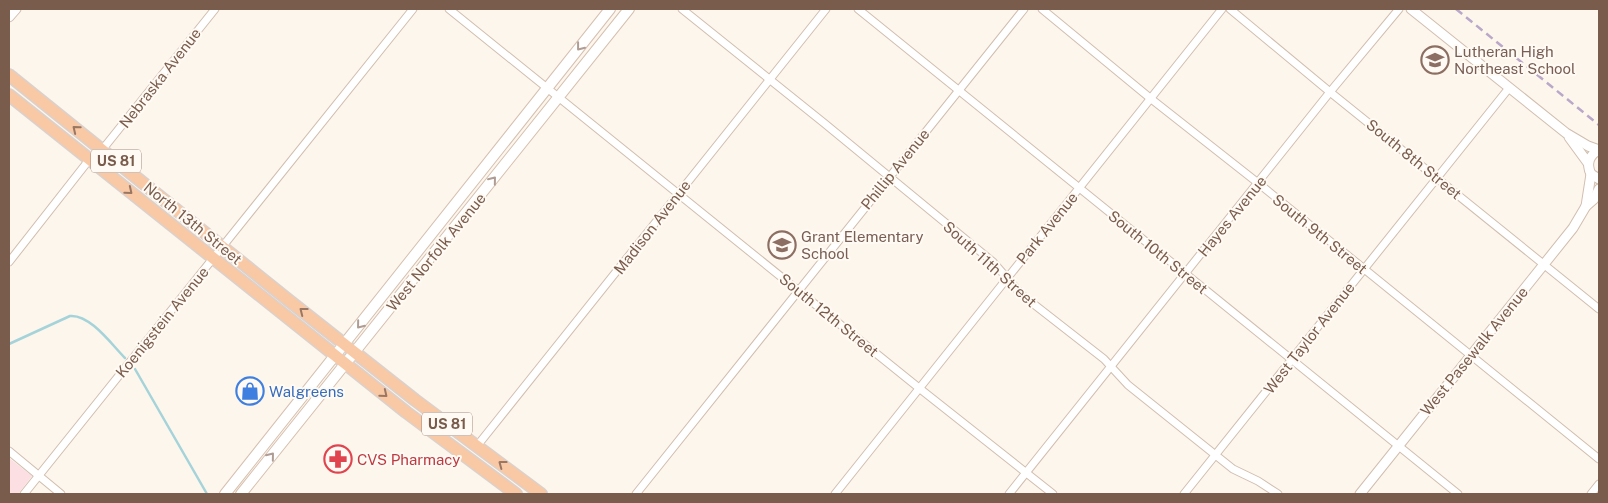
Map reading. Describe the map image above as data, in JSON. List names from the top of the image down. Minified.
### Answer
{"streets":{"highway":["US 81","North 13th Street"],"main road":["West Norfolk Avenue"],"street":["Nebraska Avenue","South 8th Street","Phillip Avenue","Hayes Avenue","Madison Avenue","Park Avenue","South 9th Street","South 10th Street","South 11th Street","South 12th Street","Koenigstein Avenue","West Taylor Avenue","West Pasewalk Avenue"]},"crossings":[["Nebraska Avenue","North 13th Street"],["South 8th Street","Hayes Avenue"],["South 8th Street","West Taylor Avenue"],["South 8th Street","West Pasewalk Avenue"],["US 81","North 13th Street"],["US 81","Madison Avenue"],["US 81","West Norfolk Avenue"],["Phillip Avenue","South 10th Street"],["Phillip Avenue","South 11th Street"],["Phillip Avenue","South 12th Street"],["Hayes Avenue","South 9th Street"],["Hayes Avenue","South 10th Street"],["Hayes Avenue","South 11th Street"],["Hayes Avenue","South 12th Street"],["North 13th Street","West Norfolk Avenue"],["North 13th Street","Koenigstein Avenue"],["Madison Avenue","South 11th Street"],["Madison Avenue","South 12th Street"],["Park Avenue","South 9th Street"],["Park Avenue","South 10th Street"],["Park Avenue","South 11th Street"],["Park Avenue","South 12th Street"],["South 9th Street","West Taylor Avenue"],["South 9th Street","West Pasewalk Avenue"],["West Norfolk Avenue","South 12th Street"],["South 10th Street","West Taylor Avenue"],["South 10th Street","West Pasewalk Avenue"],["South 11th Street","West Taylor Avenue"]],"places":{"school or university":["Lutheran High Northeast School","Grant Elementary School"],"shop":["Walgreens"],"pharmacy":["CVS Pharmacy"]}}
